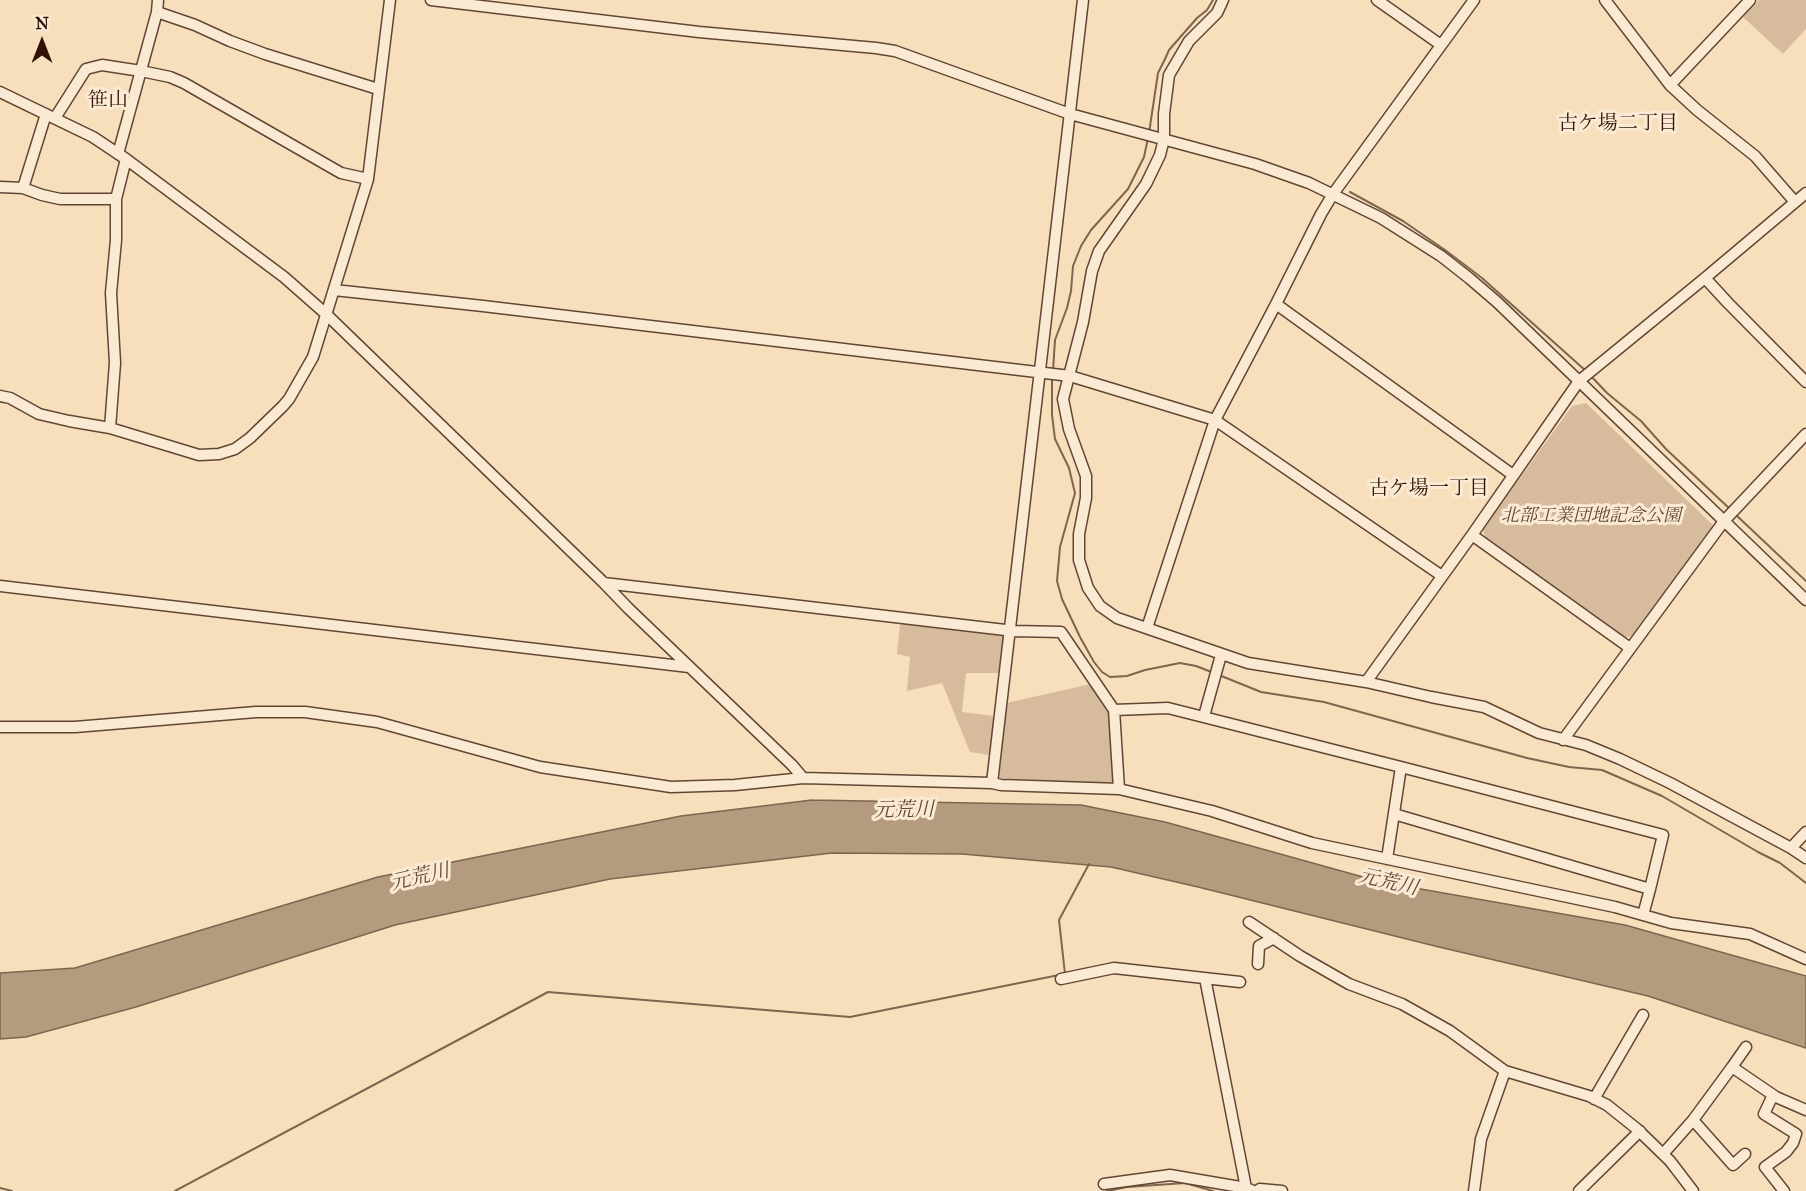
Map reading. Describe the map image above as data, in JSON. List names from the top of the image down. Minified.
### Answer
{"districts":["笹山","古ケ場二丁目","古ケ場一丁目"],"water":["元荒川"],"parks":["北部工業団地記念公園"],"north":"top"}
